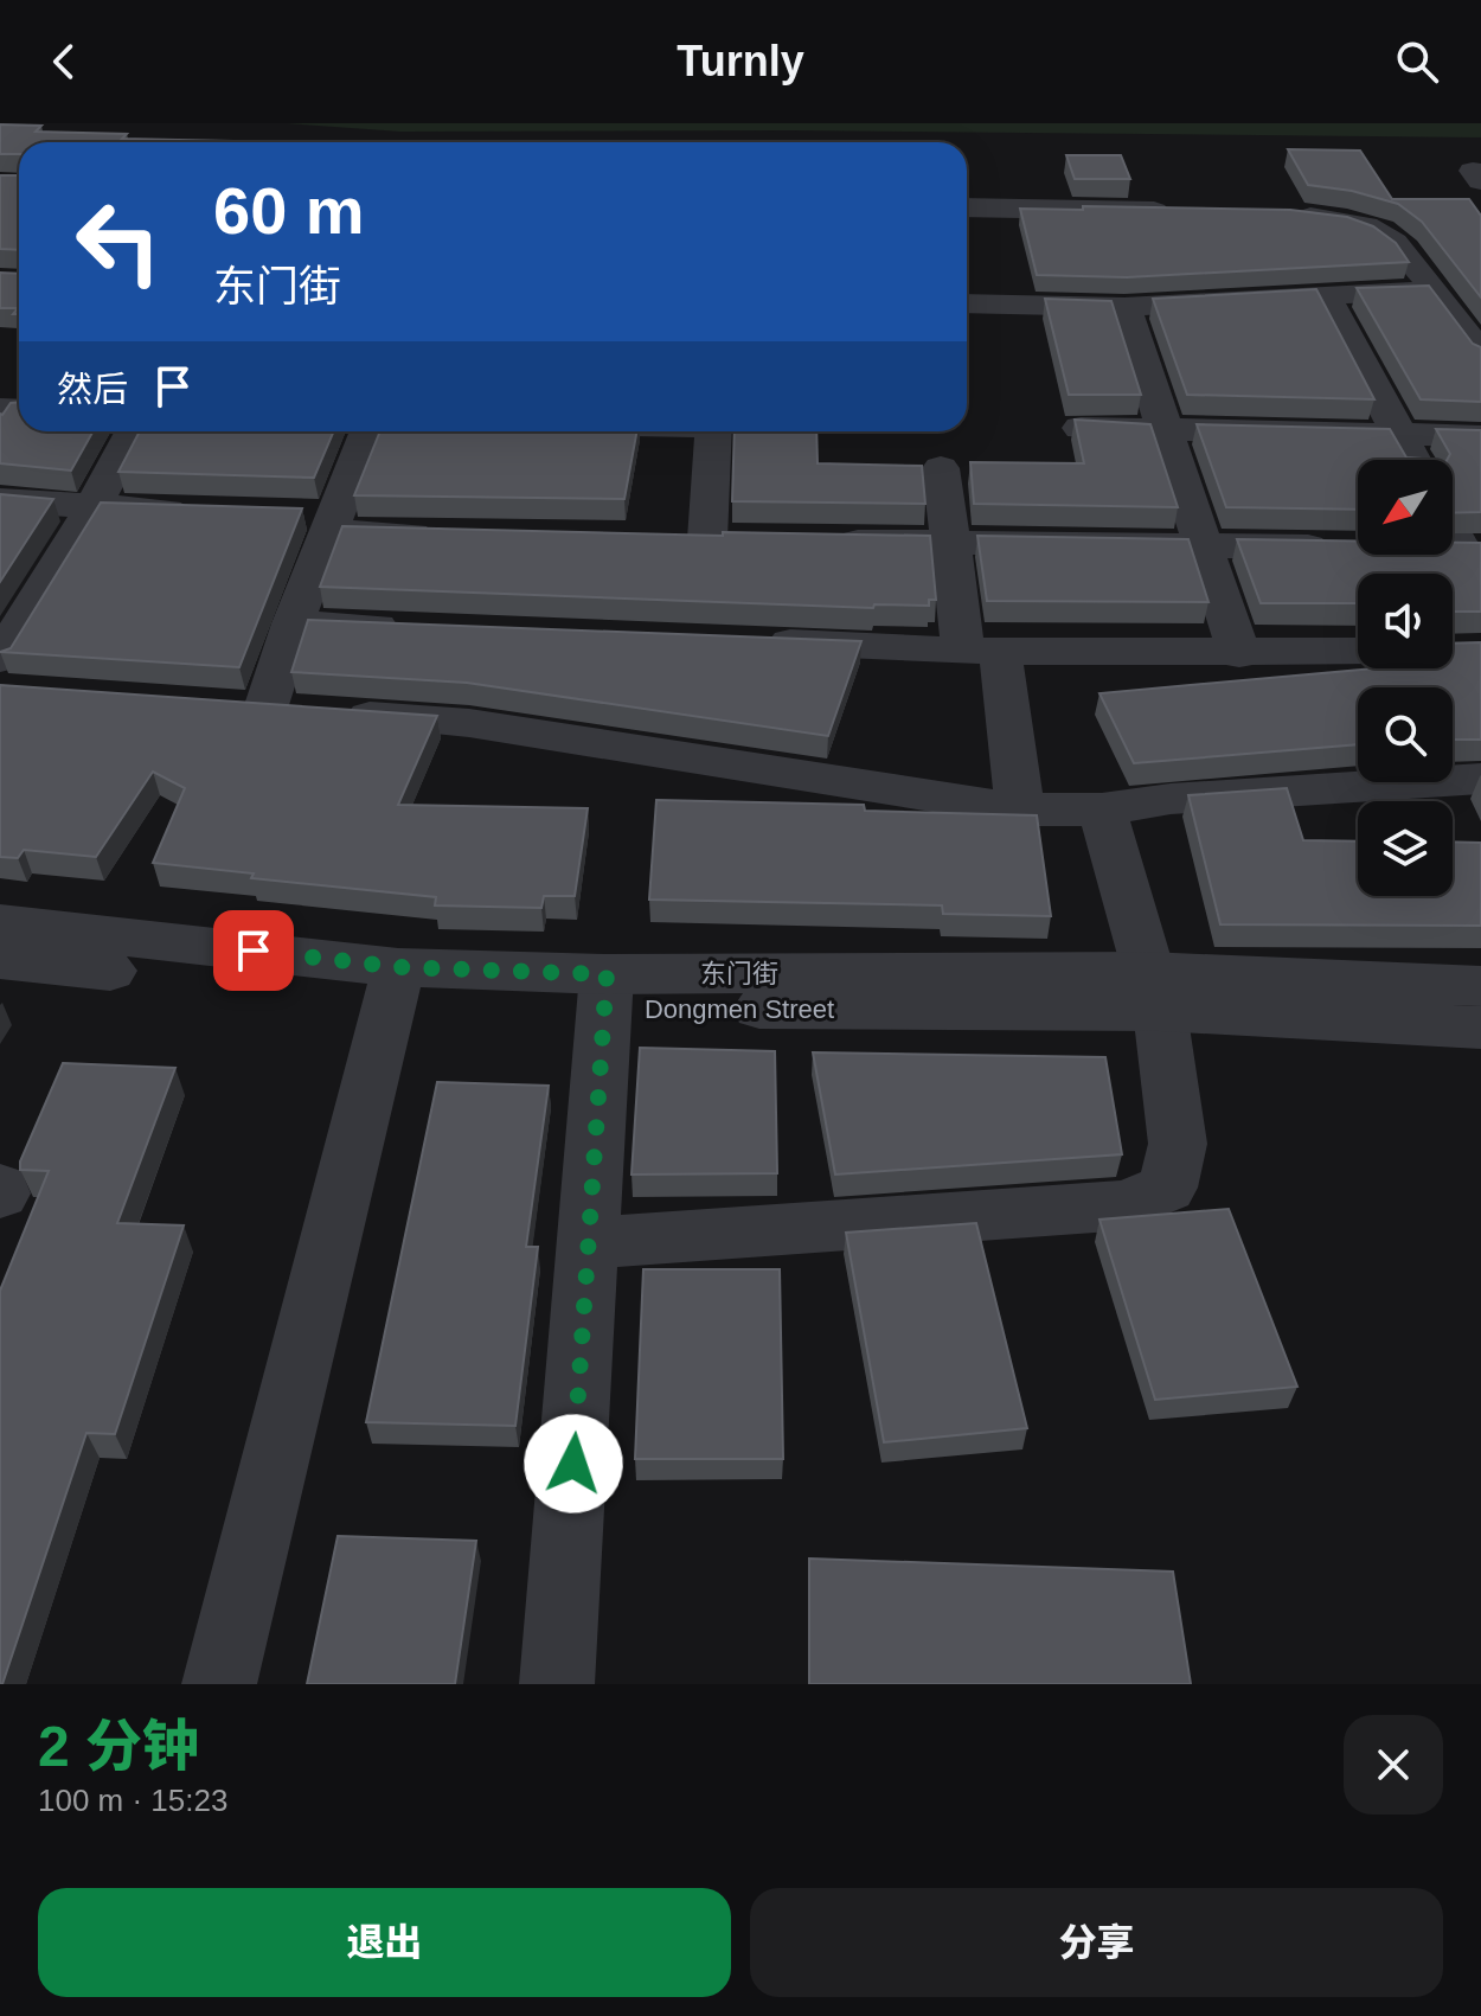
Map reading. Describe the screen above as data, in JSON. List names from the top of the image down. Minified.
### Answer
{"streets":{"street":["Dongmen Street"]},"north":"bottom left","page":{"header":"Turnly","turn":["60 m","东门街"],"then":"然后","heading":["2 分钟","100 m · 15:23"],"buttons":["退出","分享"]}}
